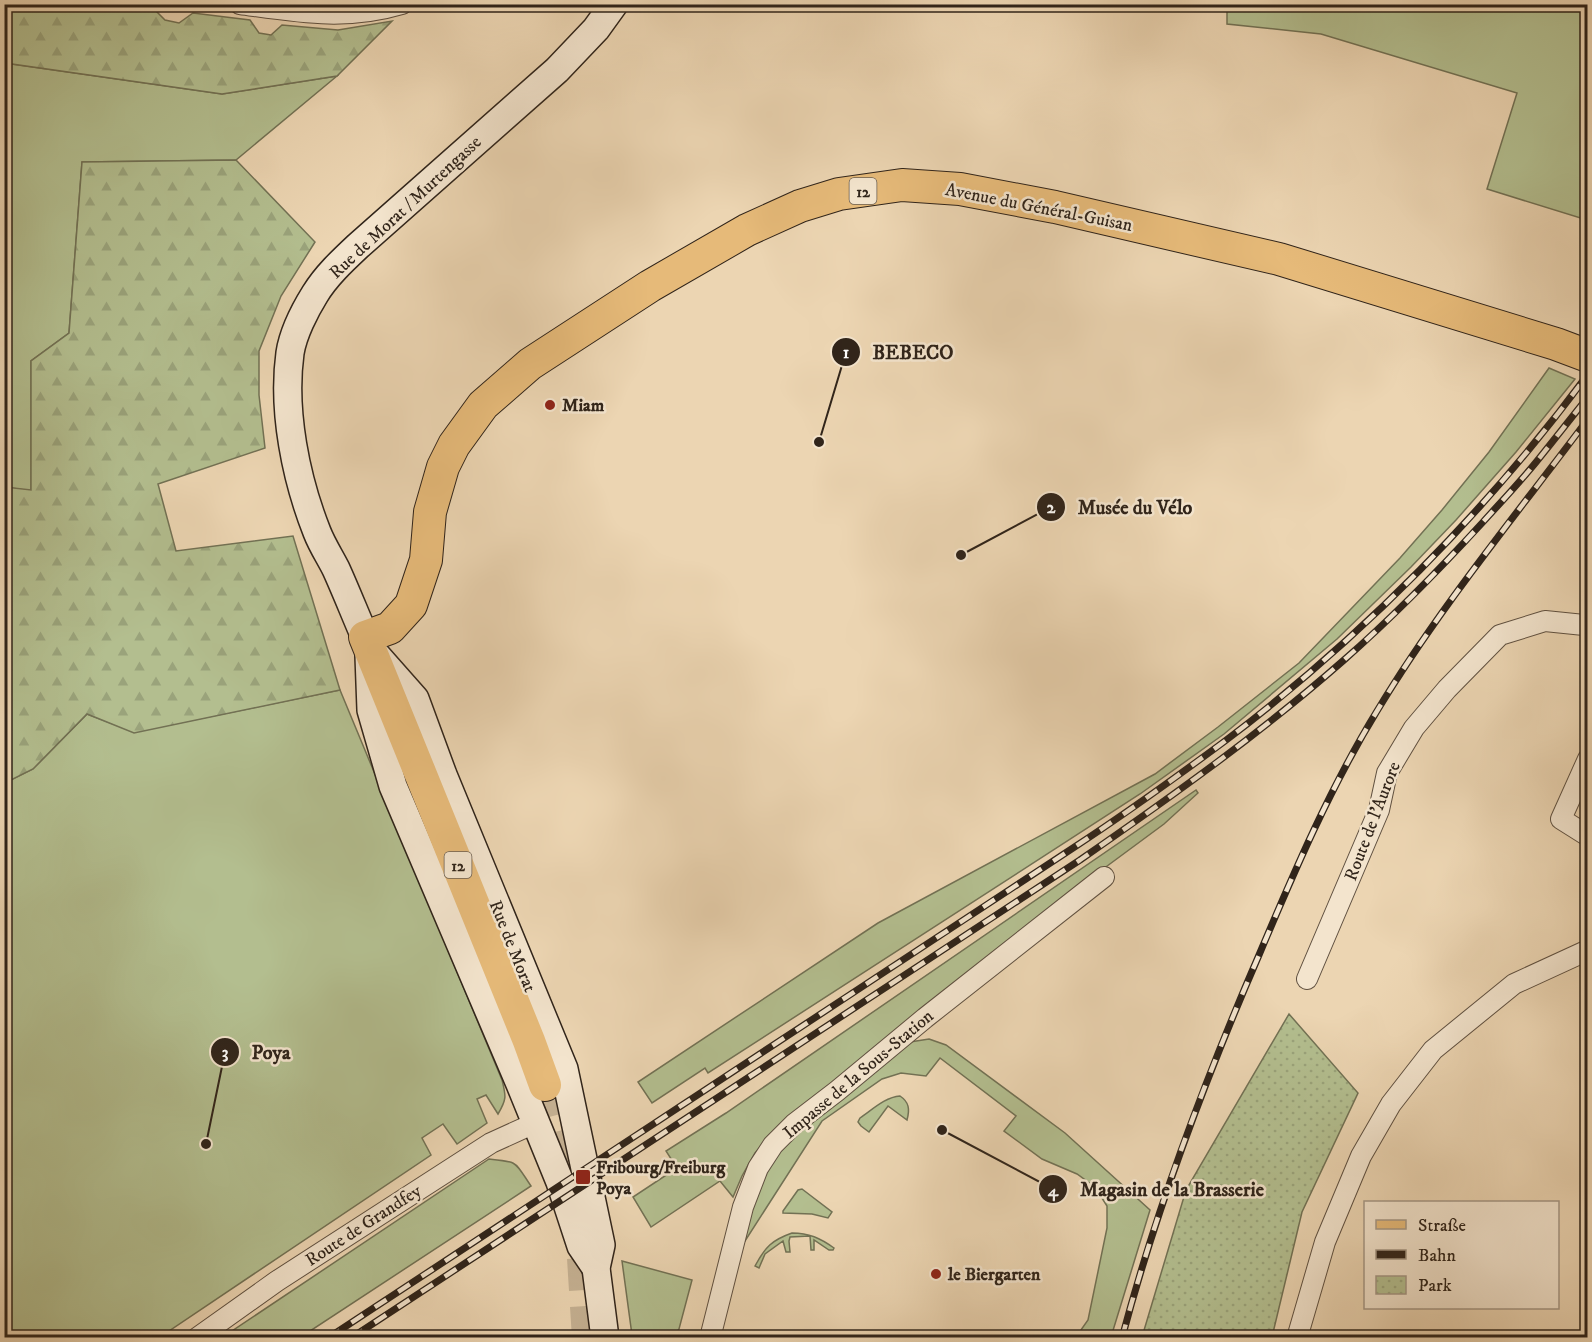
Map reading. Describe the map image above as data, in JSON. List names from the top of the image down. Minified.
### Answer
{"streets":{"main road":["12","Rue de Morat / Murtengasse","Avenue du Général-Guisan","Rue de Morat"],"street":["Route de l'Aurore","Impasse de la Sous-Station","Route de Grandfey"]},"crossings":[["12","Avenue du Général-Guisan"],["12","Rue de Morat"],["Rue de Morat / Murtengasse","Rue de Morat"],["Avenue du Général-Guisan","Rue de Morat"],["Rue de Morat","Route de Grandfey"]],"places":{"other":["Miam","BEBECO","Musée du Vélo","Magasin de la Brasserie","Poya","le Biergarten"],"transit":["Fribourg/Freiburg Poya"]},"legend":["Straße","Bahn","Park"]}
